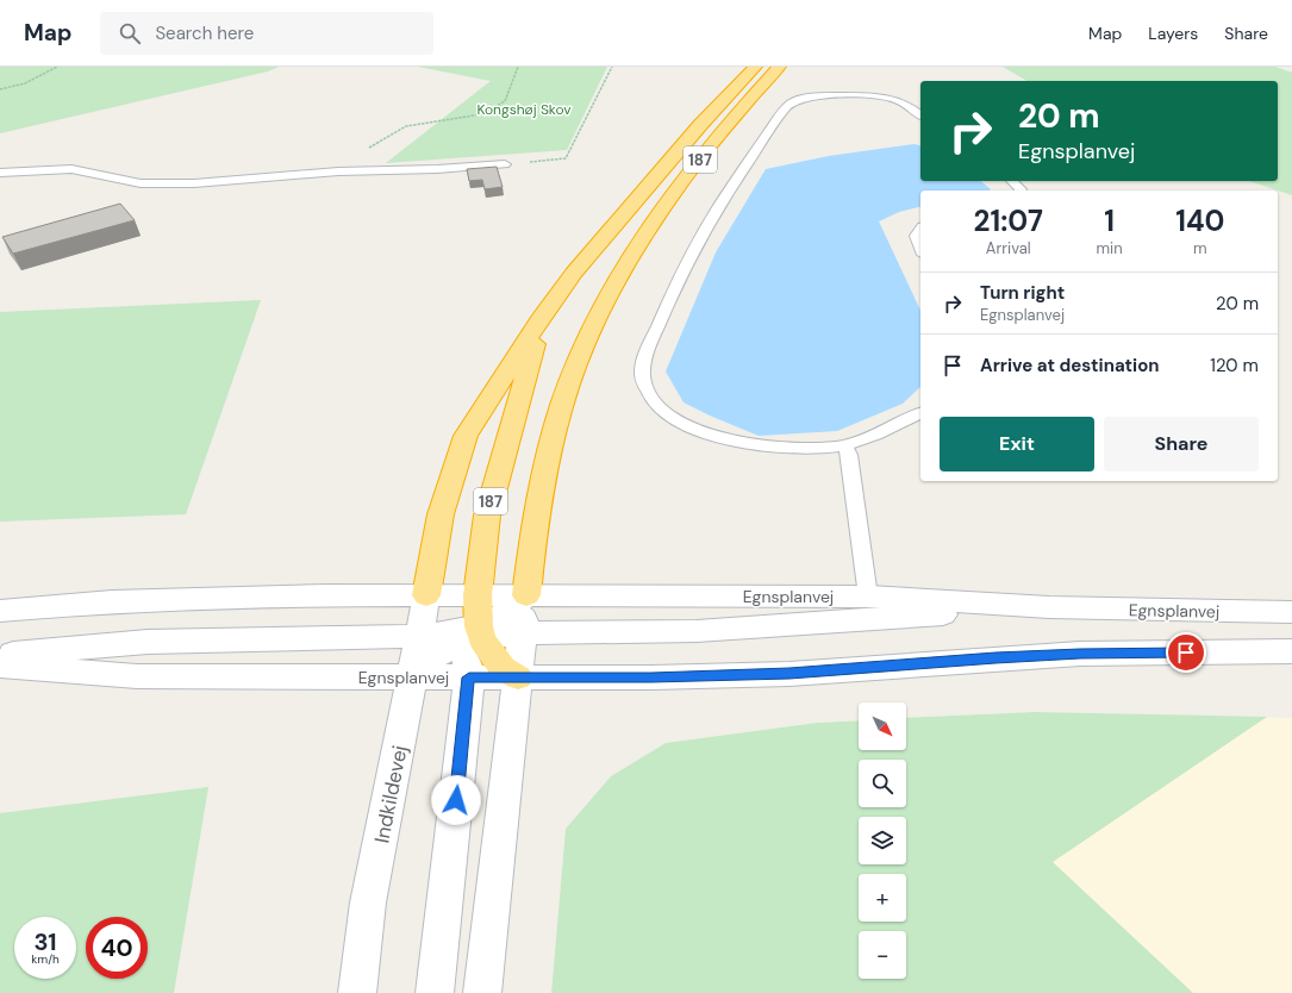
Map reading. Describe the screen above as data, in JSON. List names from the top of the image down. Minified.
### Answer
{"streets":{"highway":["187"],"main road":["Egnsplanvej","Indkildevej"]},"crossings":[["187","Egnsplanvej"],["Egnsplanvej","Indkildevej"]],"parks":["Kongshøj Skov"],"north":"bottom right","page":{"header":"Map","search":"Search here","nav":["Map","Layers","Share"],"turn":["20 m","Egnsplanvej"],"eta":["21:07","Arrival","1","min","140","m"],"list":[{"name":"Turn right","note":"Egnsplanvej","value":"20 m"},{"name":"Arrive at destination","value":"120 m"}],"buttons":["Exit","Share"],"map_buttons":["+","−"],"speed":"31 km/h","limit":"40"}}
